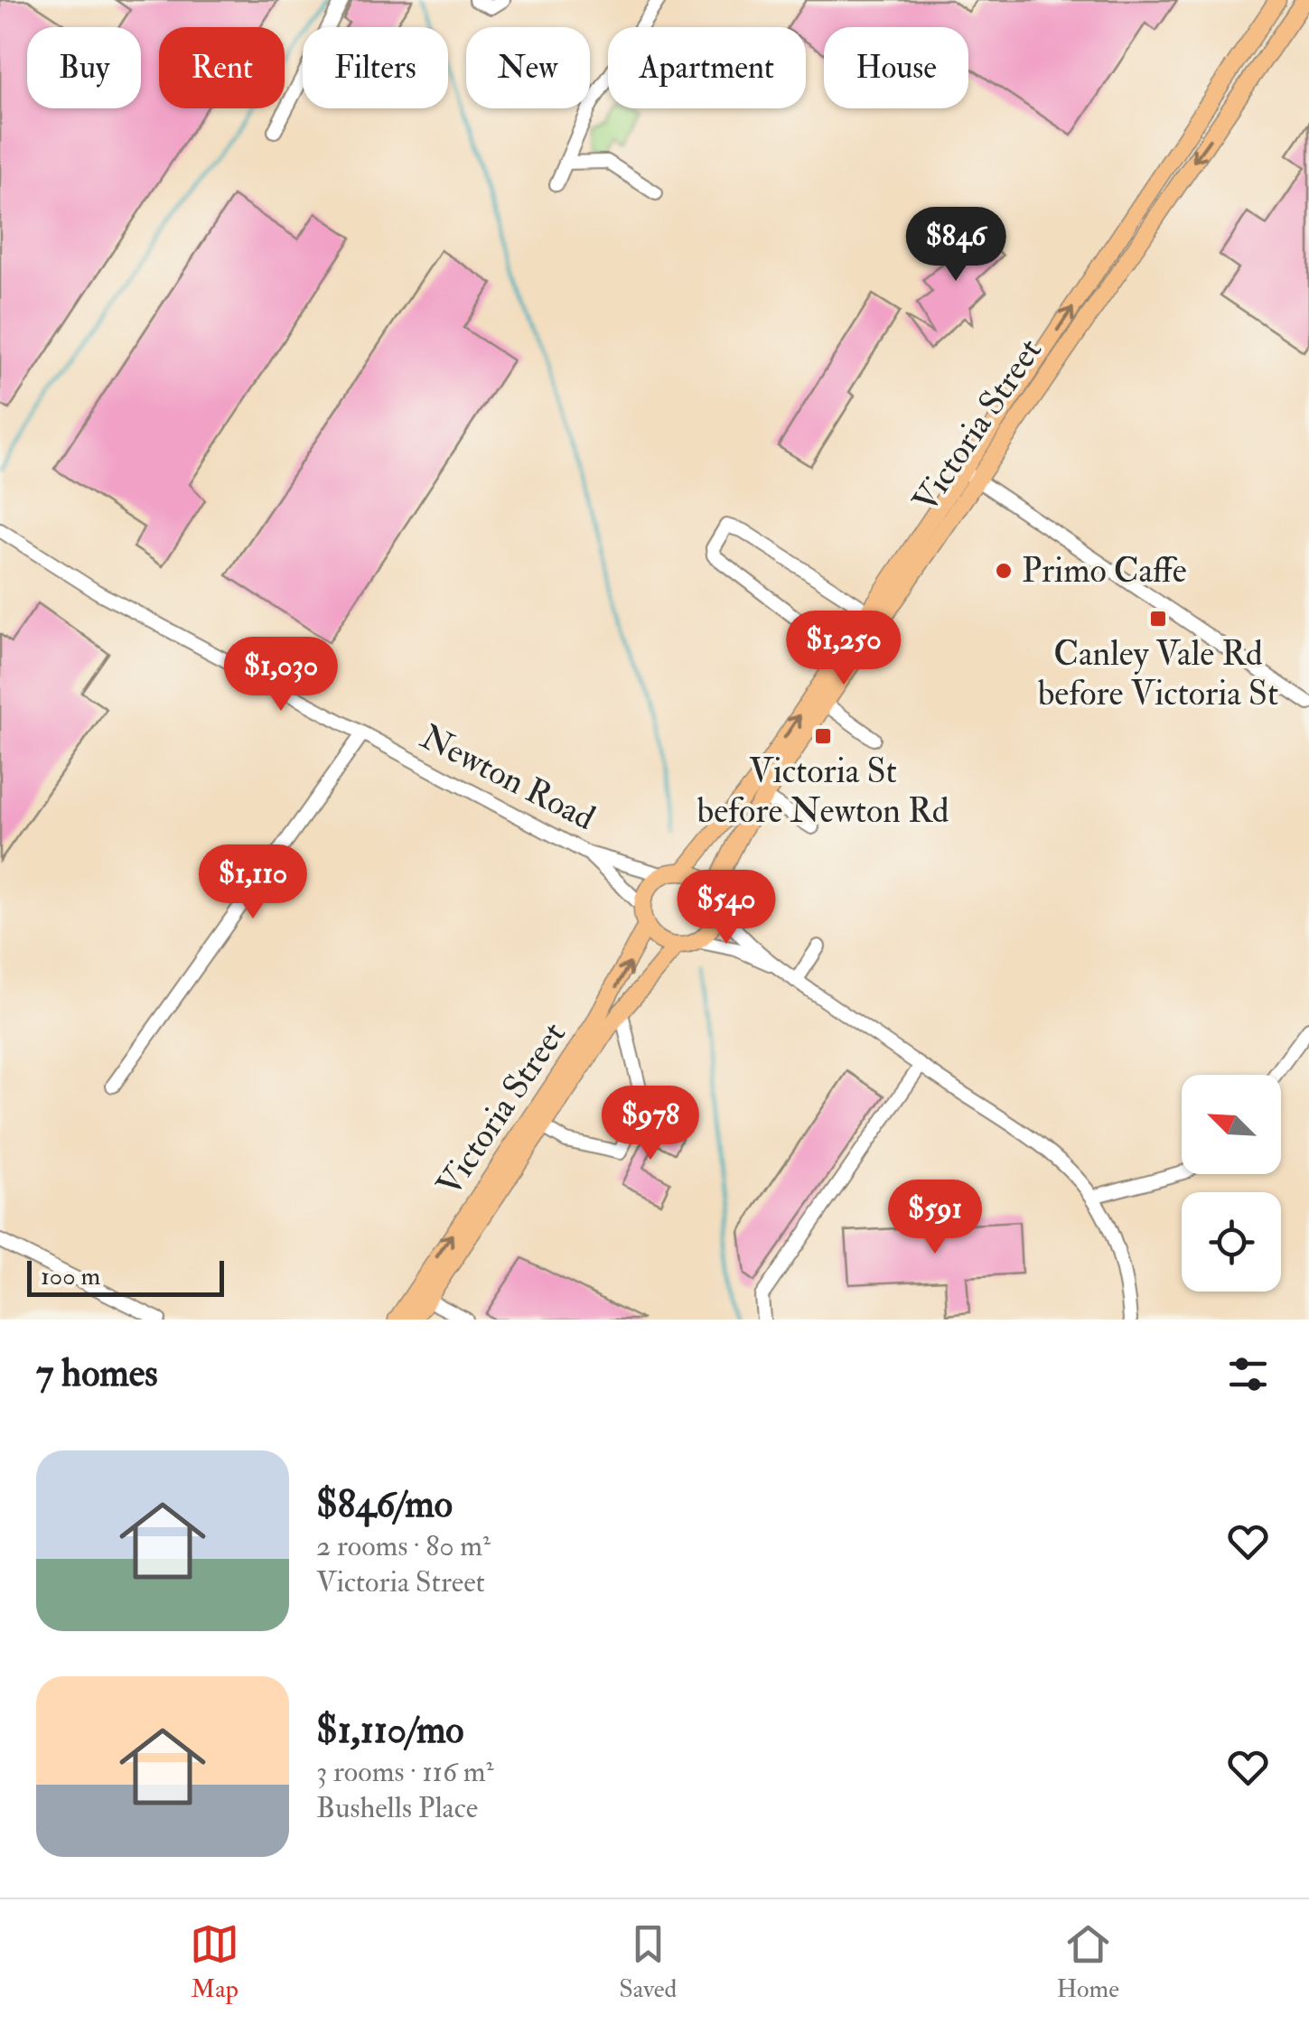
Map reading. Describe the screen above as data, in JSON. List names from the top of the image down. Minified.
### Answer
{"streets":{"main road":["Victoria Street"],"street":["Newton Road"]},"crossings":[["Victoria Street","Newton Road"]],"places":{"other":["Primo Caffe"],"transit":["Canley Vale Rd before Victoria St","Victoria St before Newton Rd"]},"scale_bar":"100 m","north":"top left","page":{"chip":["Buy","Rent","Filters","New","Apartment","House"],"price":["$846","$1,250","$1,030","$1,110","$540","$978","$591"],"scale":"100 m","heading":"7 homes","list":[{"name":"$846/mo","note":"2 rooms · 80 m² · Victoria Street"},{"name":"$1,110/mo","note":"3 rooms · 116 m² · Bushells Place"}],"tabs":["Map","Saved","Home"]}}
